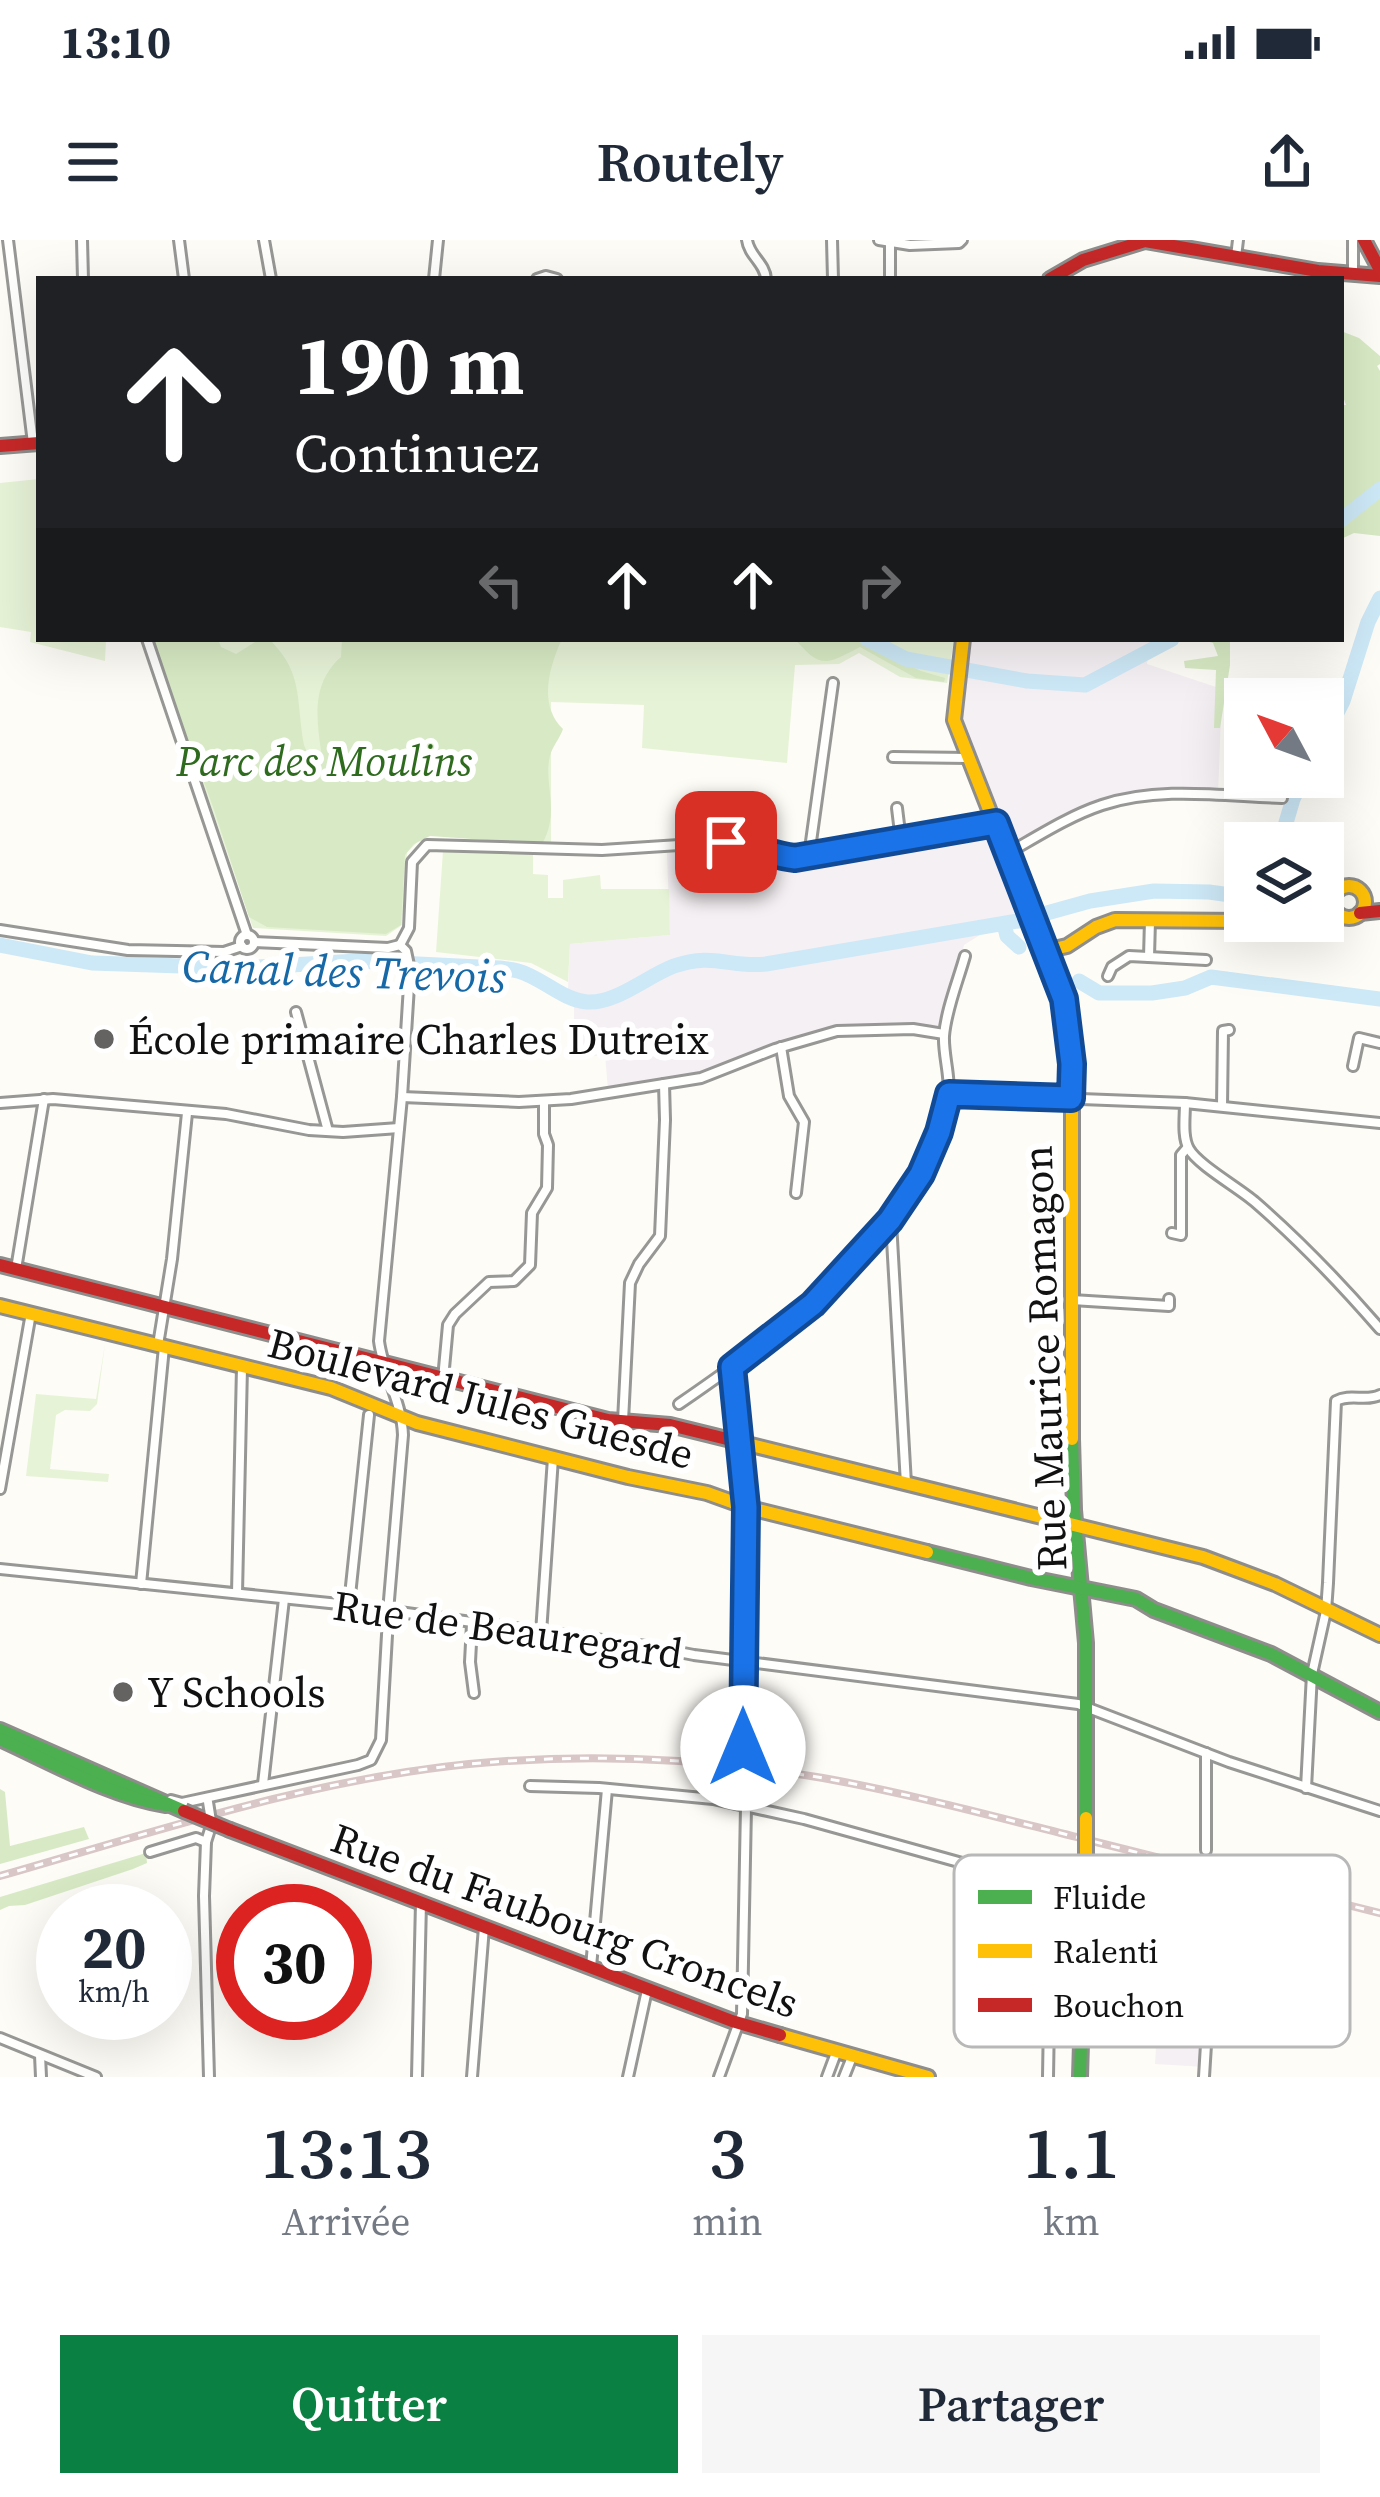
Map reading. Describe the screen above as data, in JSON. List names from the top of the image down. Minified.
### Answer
{"streets":{"street":["Rue Maurice Romagon","Boulevard Jules Guesde","Rue de Beauregard","Rue du Faubourg Croncels"]},"crossings":[["Rue Maurice Romagon","Boulevard Jules Guesde"],["Rue Maurice Romagon","Rue de Beauregard"]],"water":["Canal des Trevois"],"parks":["Parc des Moulins"],"places":["École primaire Charles Dutreix","Y Schools"],"legend":["Fluide","Ralenti","Bouchon"],"north":"top left","page":{"status":"13:10","header":"Routely","turn":["190 m","Continuez"],"speed":"20 km/h","limit":"30","eta":["13:13","Arrivée","3","min","1.1","km"],"buttons":["Quitter","Partager"]}}
